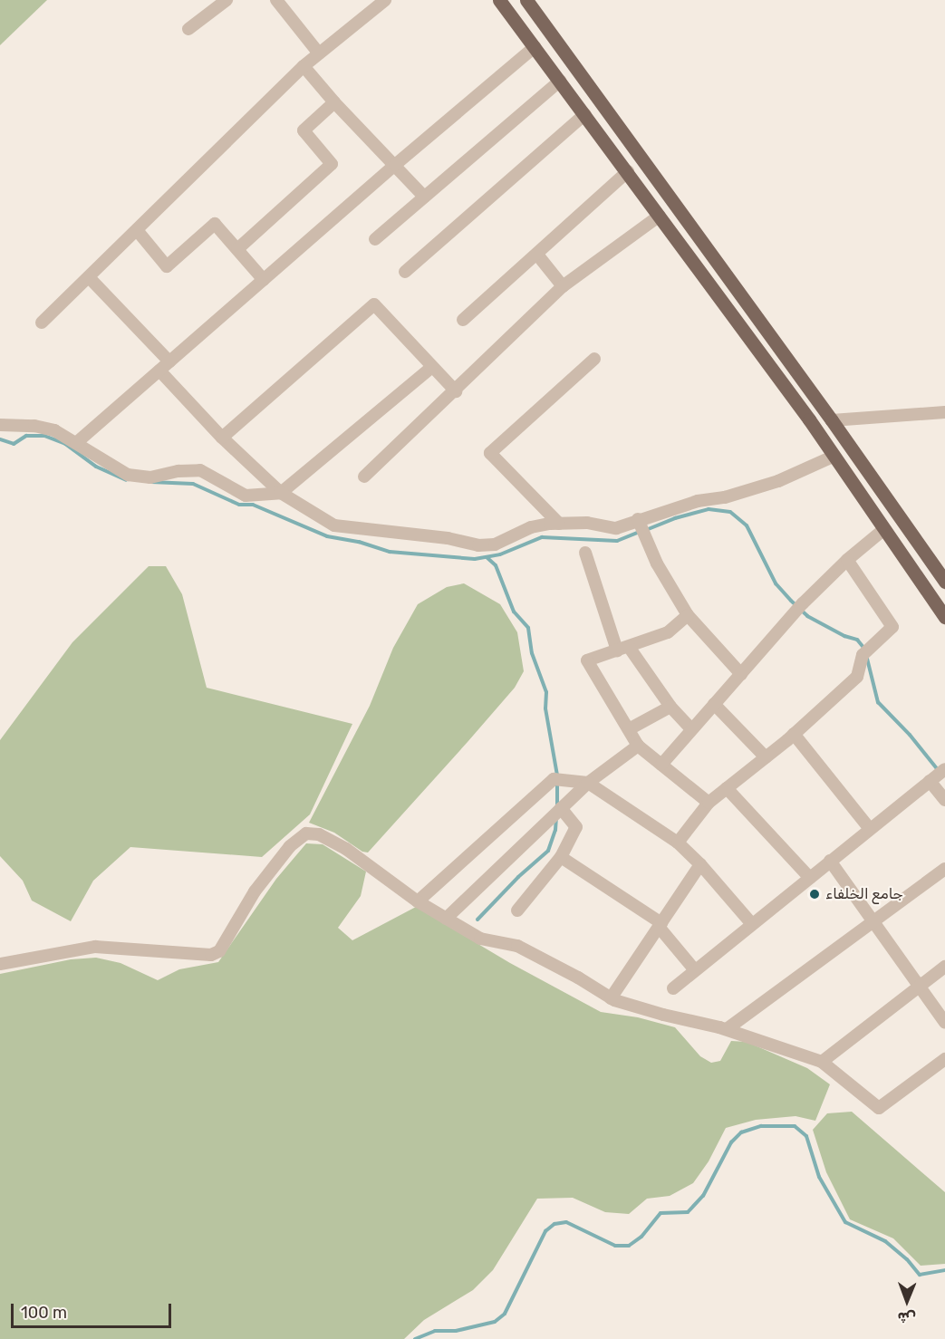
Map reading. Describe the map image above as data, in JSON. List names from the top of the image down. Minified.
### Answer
{"places":["جامع الخلفاء"],"scale_bar":"100 m","north":"bottom"}
